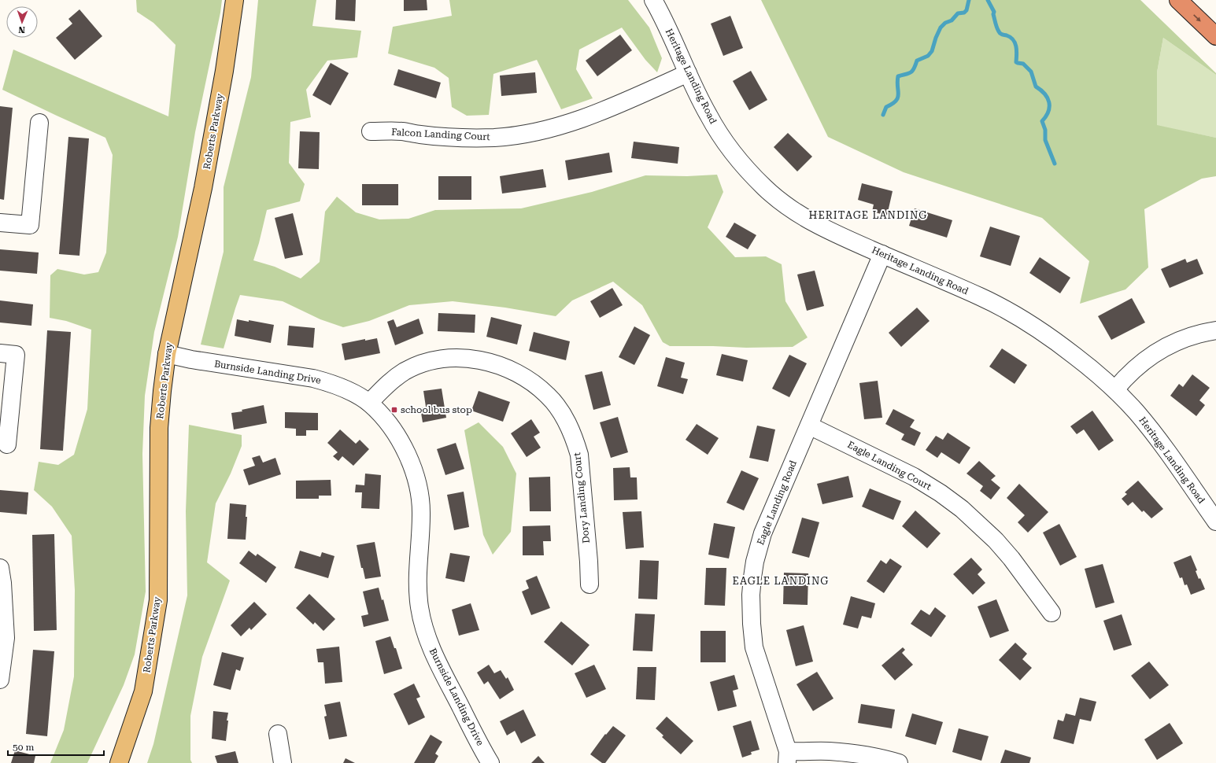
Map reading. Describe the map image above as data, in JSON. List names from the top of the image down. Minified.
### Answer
{"streets":{"main road":["Roberts Parkway"],"street":["Heritage Landing Road","Falcon Landing Court","Burnside Landing Drive","Eagle Landing Court","Dory Landing Court","Eagle Landing Road"]},"crossings":[["Heritage Landing Road","Falcon Landing Court"],["Heritage Landing Road","Eagle Landing Road"],["Roberts Parkway","Burnside Landing Drive"],["Burnside Landing Drive","Dory Landing Court"],["Eagle Landing Court","Eagle Landing Road"]],"districts":["HERITAGE LANDING","EAGLE LANDING"],"places":{"transit":["school bus stop"]},"scale_bar":"50 m","north":"bottom"}
